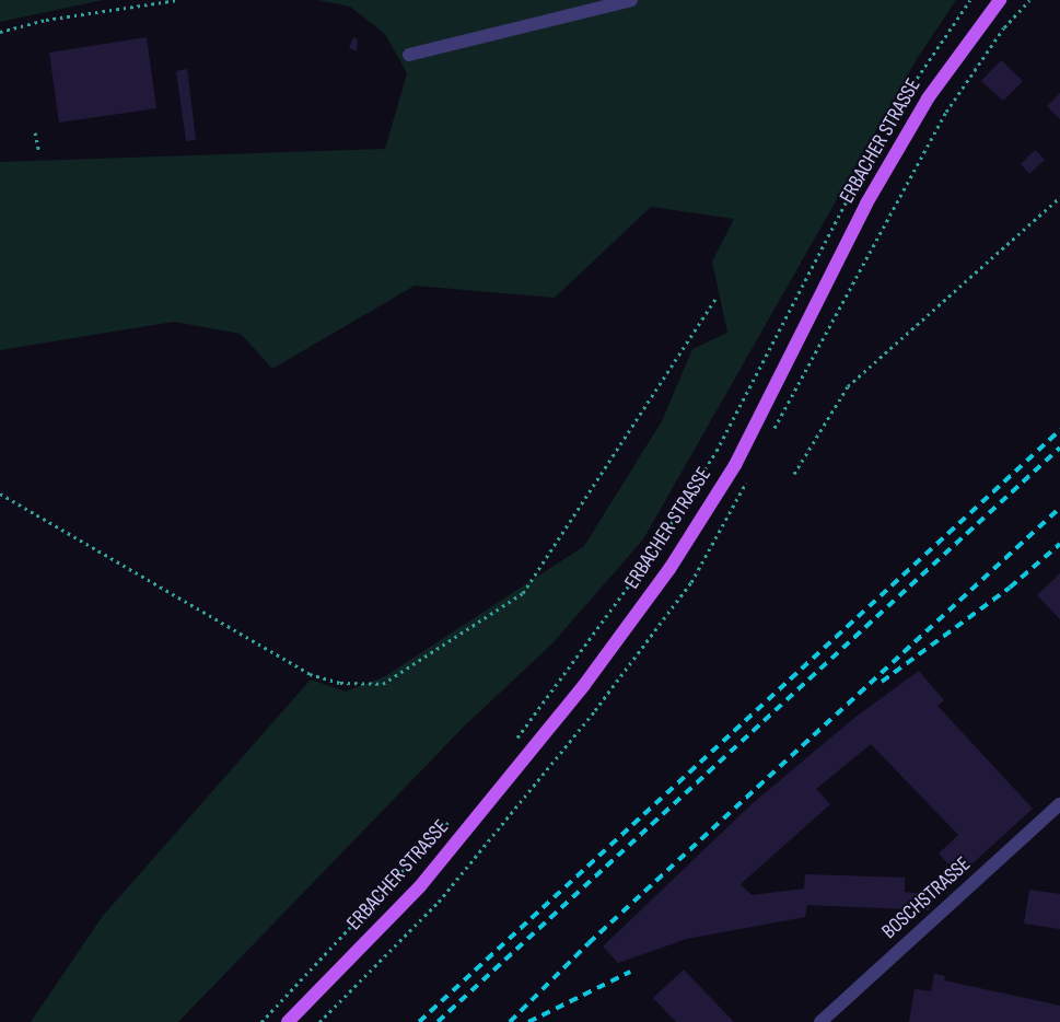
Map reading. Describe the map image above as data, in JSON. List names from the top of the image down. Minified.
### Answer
{"streets":{"main road":["ERBACHER STRASSE"],"street":["BOSCHSTRASSE"]}}
